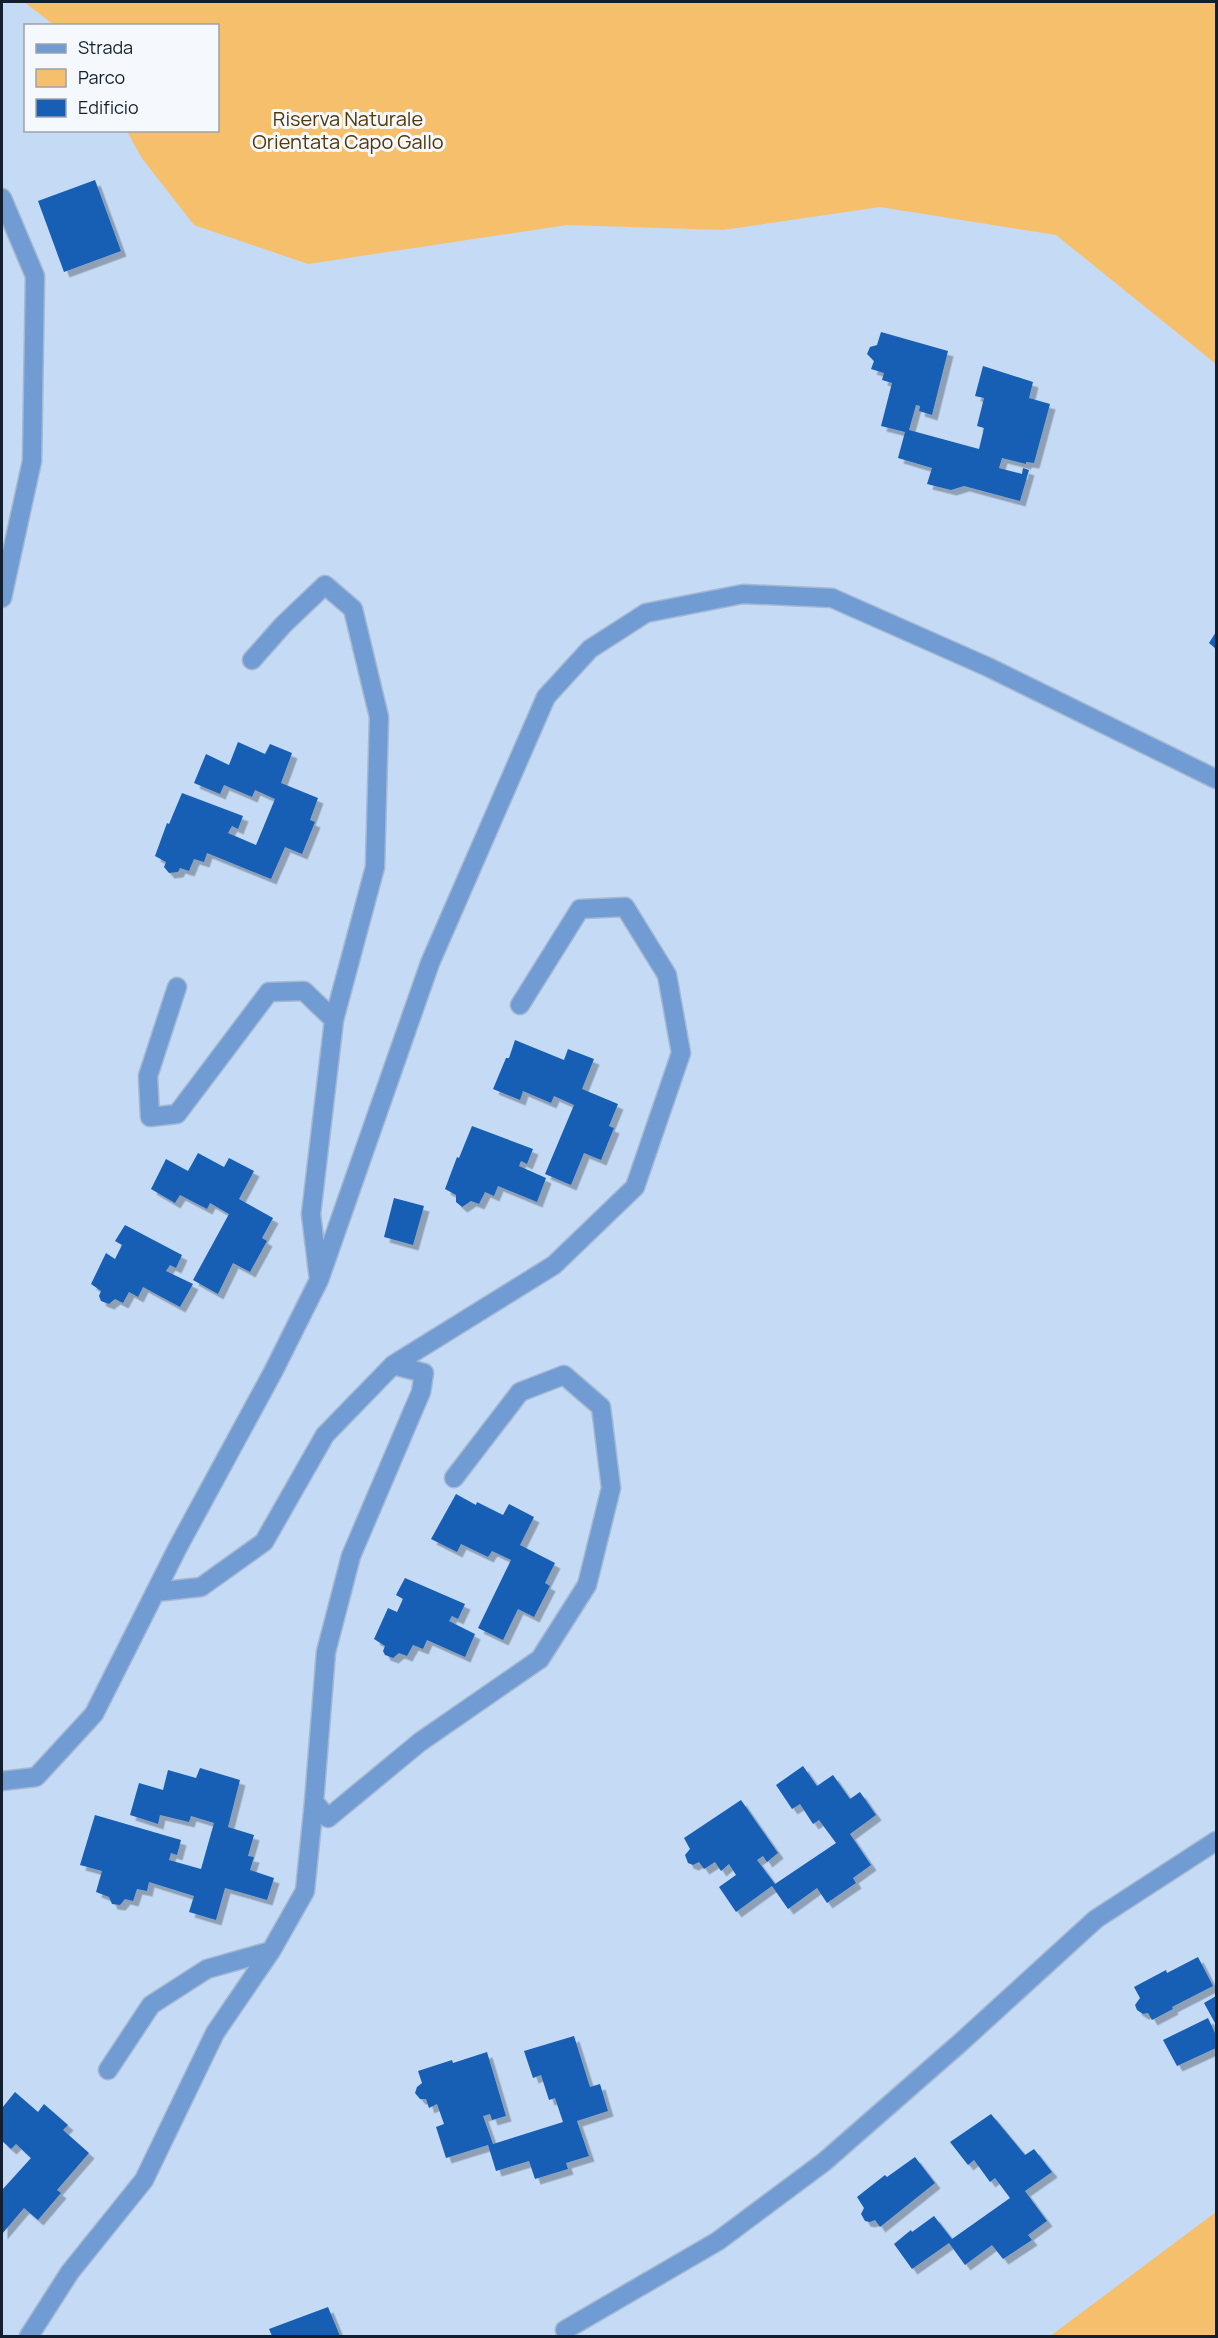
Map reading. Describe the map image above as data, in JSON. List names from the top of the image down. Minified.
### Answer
{"parks":["Riserva Naturale Orientata Capo Gallo"],"legend":["Strada","Parco","Edificio"]}
